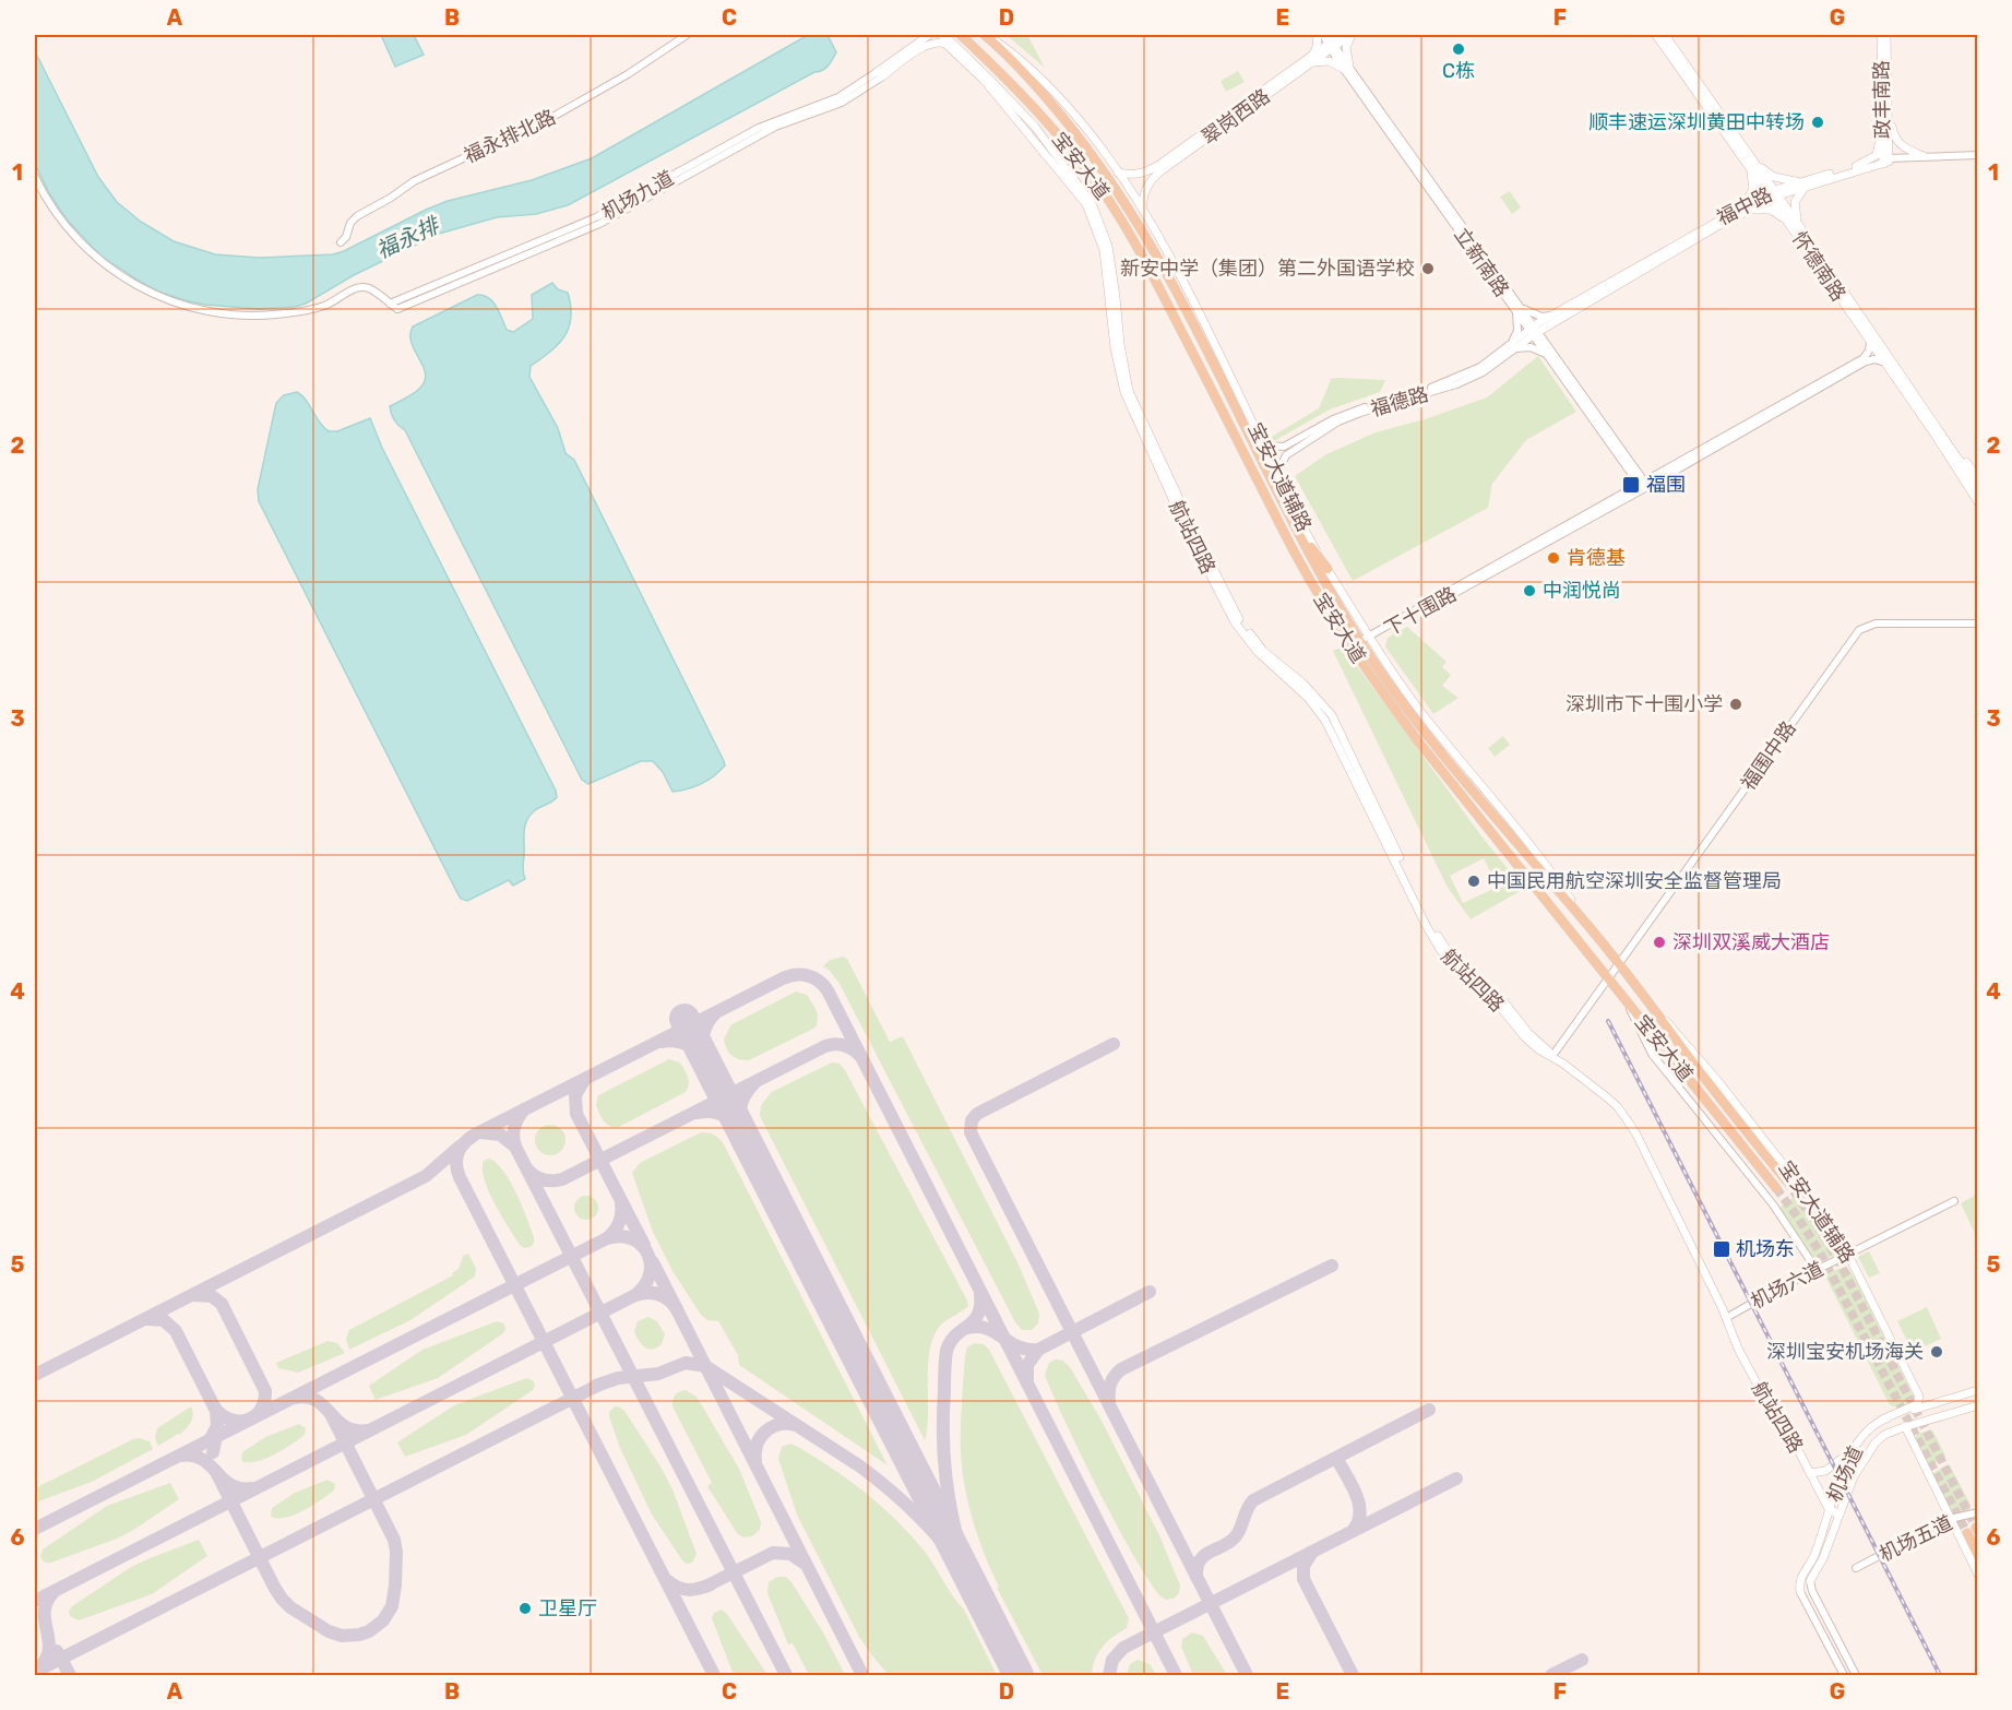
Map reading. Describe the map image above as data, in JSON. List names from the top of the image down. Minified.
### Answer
{"streets":{"main road":["政丰南路","翠岗西路","宝安大道","福中路","怀德南路","宝安大道辅路","航站四路","机场道"],"street":["福永排北路","机场九道","立新南路","福德路","下十围路","福围中路","机场六道","机场五道"]},"crossings":[["政丰南路","福中路"],["翠岗西路","立新南路"],["翠岗西路","宝安大道辅路"],["宝安大道","宝安大道辅路"],["宝安大道","下十围路"],["宝安大道","福围中路"],["机场九道","航站四路"],["福中路","立新南路"],["福中路","怀德南路"],["福中路","福德路"],["立新南路","福德路"],["立新南路","下十围路"],["怀德南路","下十围路"],["福德路","宝安大道辅路"],["宝安大道辅路","下十围路"],["宝安大道辅路","机场六道"],["宝安大道辅路","机场道"],["航站四路","福围中路"],["航站四路","机场六道"],["航站四路","机场道"]],"water":["福永排"],"places":{"other":["C栋","顺丰速运深圳黄田中转场","新安中学（集团）第二外国语学校","肯德基","中润悦尚","深圳市下十围小学","中国民用航空深圳安全监督管理局","深圳双溪威大酒店","深圳宝安机场海关","卫星厅"],"transit":["福围","机场东"]},"grid":{"columns":["A","B","C","D","E","F","G"],"rows":["1","2","3","4","5","6"]}}
